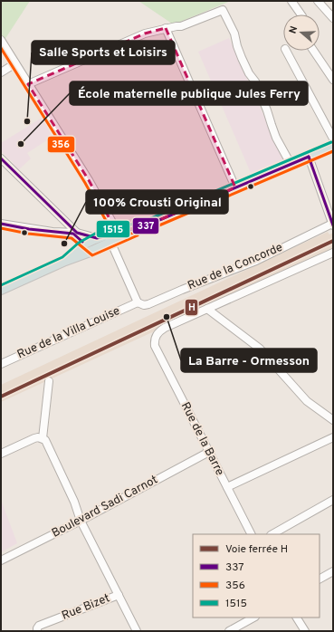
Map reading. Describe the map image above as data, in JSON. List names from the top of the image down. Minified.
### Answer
{"streets":{"street":["Rue de la Concorde","Rue de la Villa Louise","Rue de la Barre","Boulevard Sadi Carnot","Rue Bizet"]},"crossings":[["Rue de la Concorde","Rue de la Villa Louise"],["Rue de la Barre","Boulevard Sadi Carnot"]],"places":["Salle Sports et Loisirs","École maternelle publique Jules Ferry","100% Crousti Original","La Barre - Ormesson"],"lines":["transit line 356","transit line 1515","transit line 337","rail line H"],"legend":["Voie ferrée H","337","356","1515"],"north":"left"}
